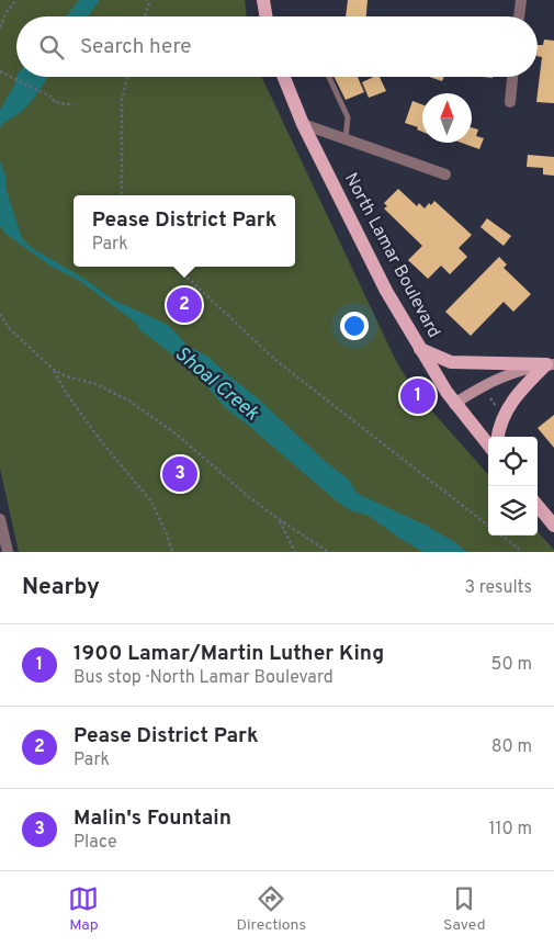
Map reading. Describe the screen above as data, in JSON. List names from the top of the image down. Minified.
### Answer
{"streets":{"main road":["North Lamar Boulevard"]},"water":["Shoal Creek"],"north":"top","page":{"search":"Search here","popup":["Pease District Park","Park"],"pins":["2","1","3"],"heading":["Nearby","3 results"],"list":[{"mark":"1","name":"1900 Lamar/Martin Luther King","note":"Bus stop · North Lamar Boulevard","value":"50 m"},{"mark":"2","name":"Pease District Park","note":"Park","value":"80 m"},{"mark":"3","name":"Malin's Fountain","note":"Place","value":"110 m"}],"nav":["Map","Directions","Saved"]}}
